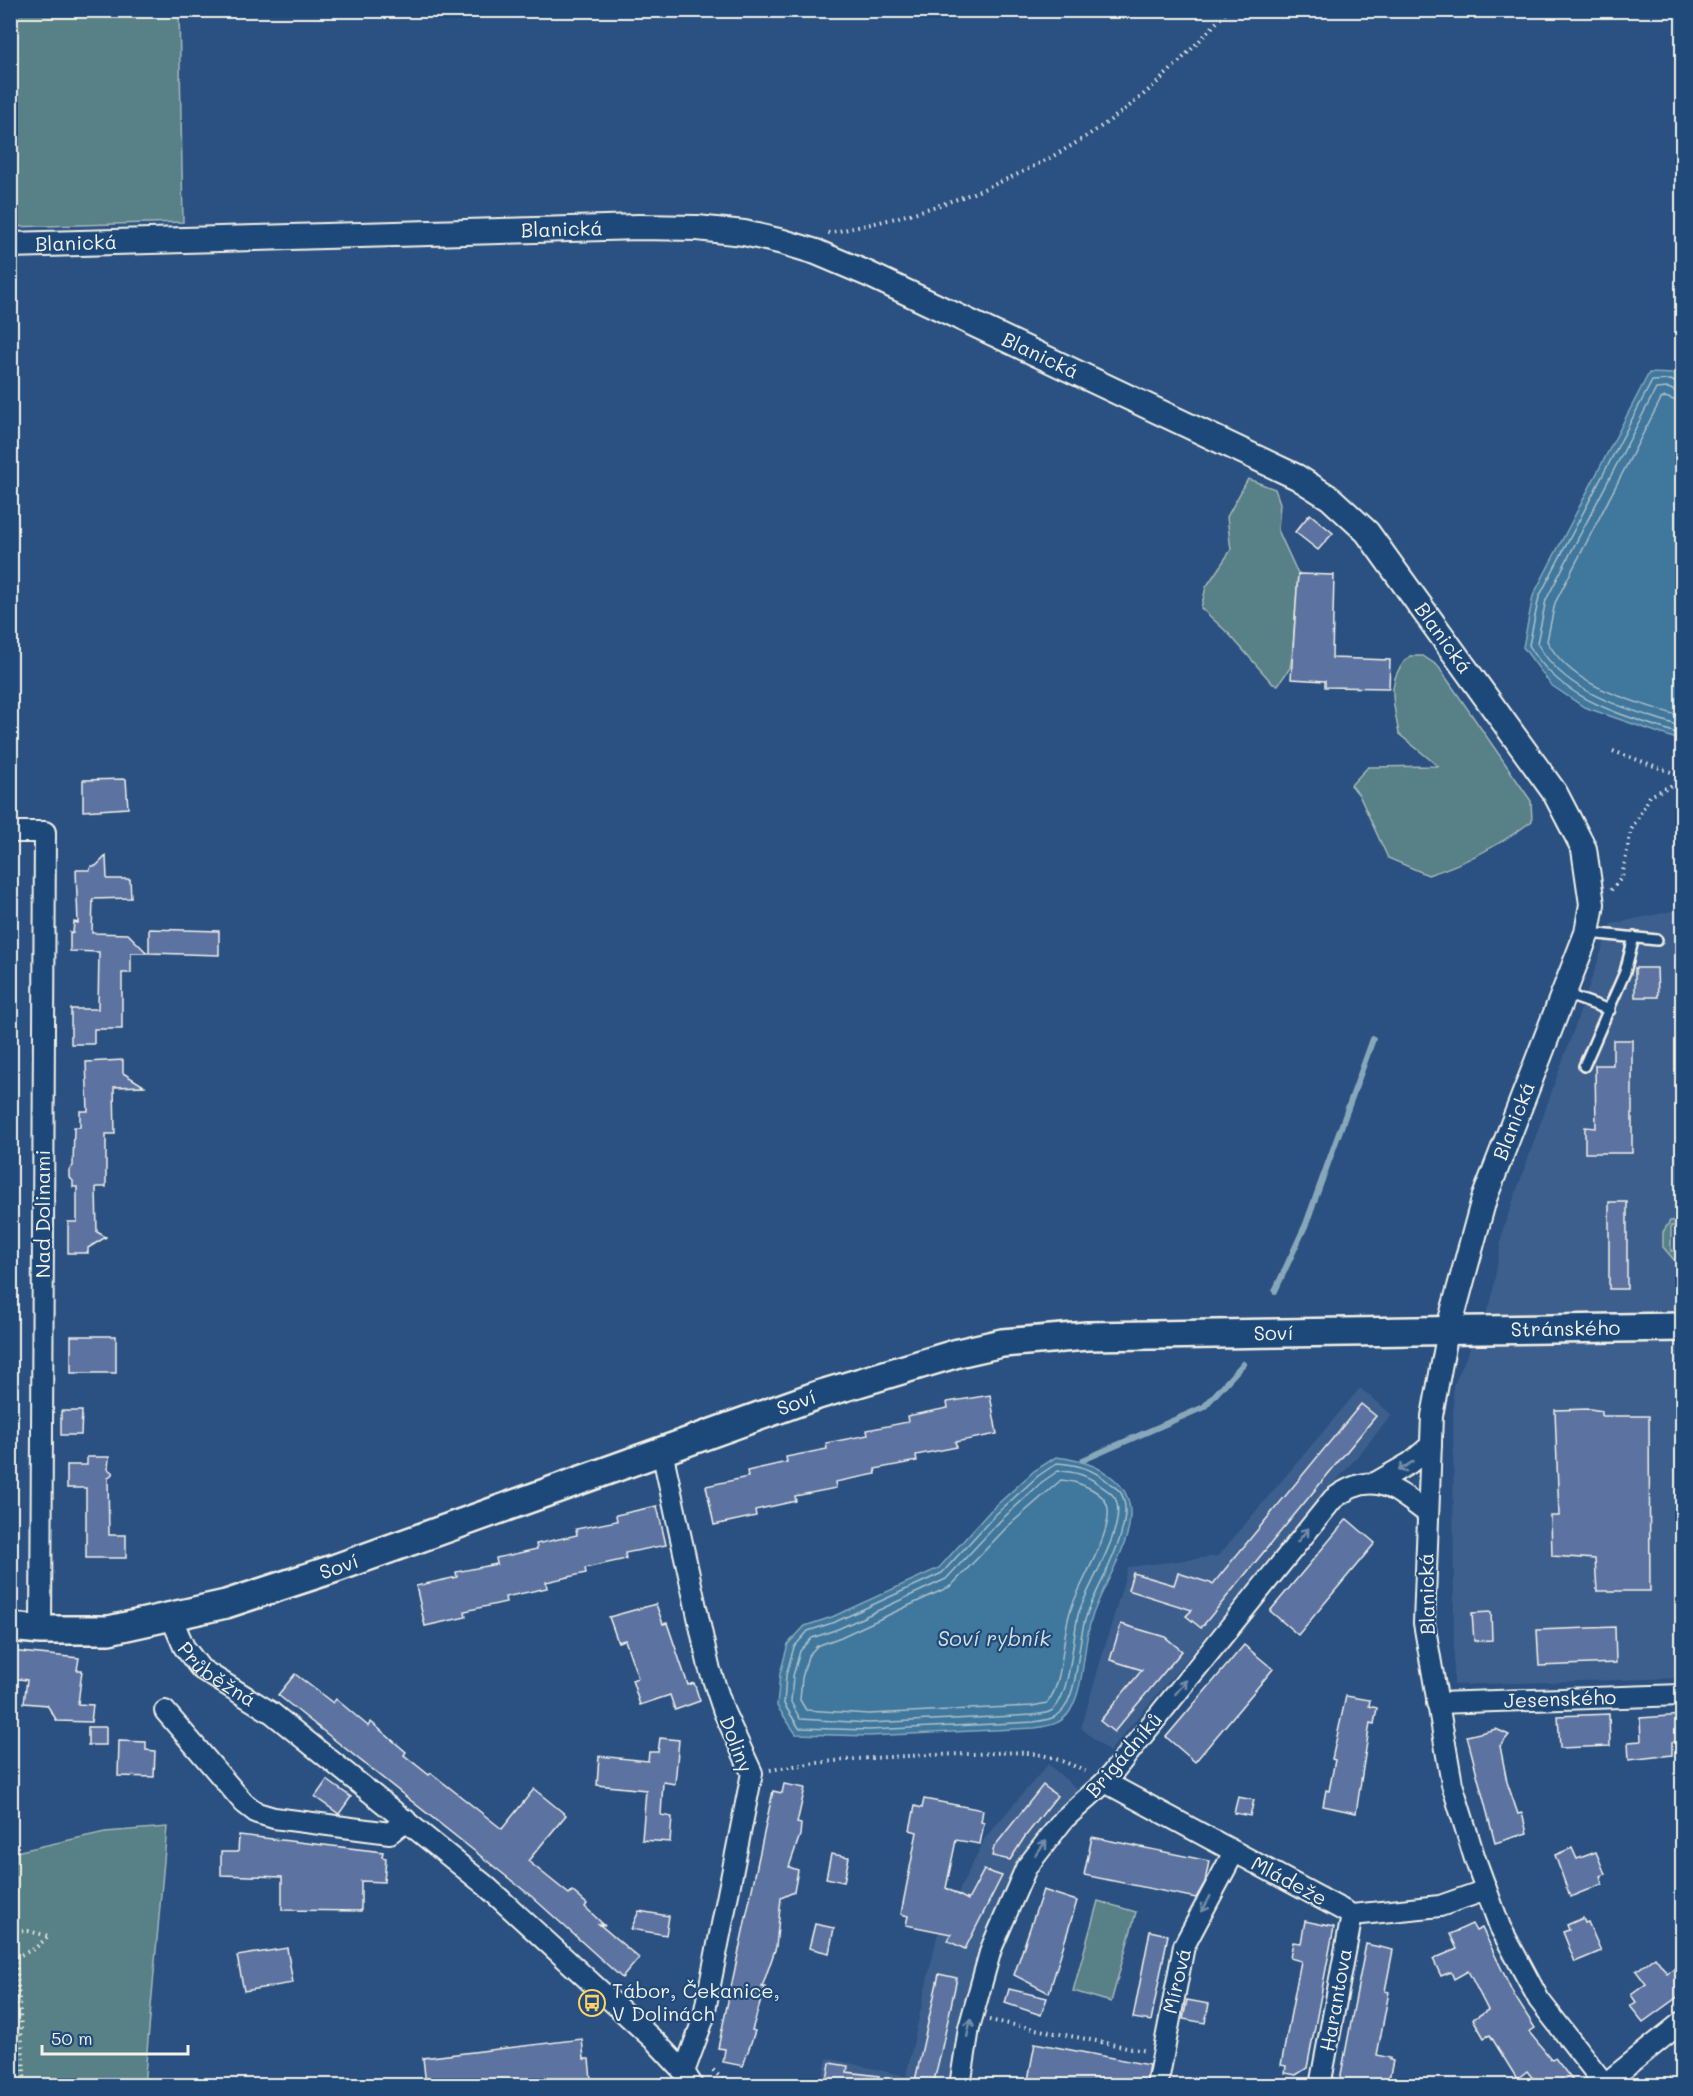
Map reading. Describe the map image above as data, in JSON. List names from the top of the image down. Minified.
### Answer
{"streets":{"main road":["Stránského","Soví","Průběžná"],"street":["Blanická","Nad Dolinami","Jesenského","Doliny","Brigádníků","Mládeže","Mírová","Harantova"]},"crossings":[["Blanická","Stránského"],["Blanická","Soví"],["Blanická","Jesenského"],["Blanická","Brigádníků"],["Nad Dolinami","Průběžná"],["Stránského","Soví"],["Soví","Průběžná"],["Soví","Doliny"],["Průběžná","Doliny"],["Brigádníků","Mládeže"],["Mládeže","Mírová"],["Mládeže","Harantova"]],"one_way":["Brigádníků","Mírová"],"water":["Soví rybník"],"places":{"bus stop":["Tábor, Čekanice, V Dolinách"]},"scale_bar":"50 m"}
